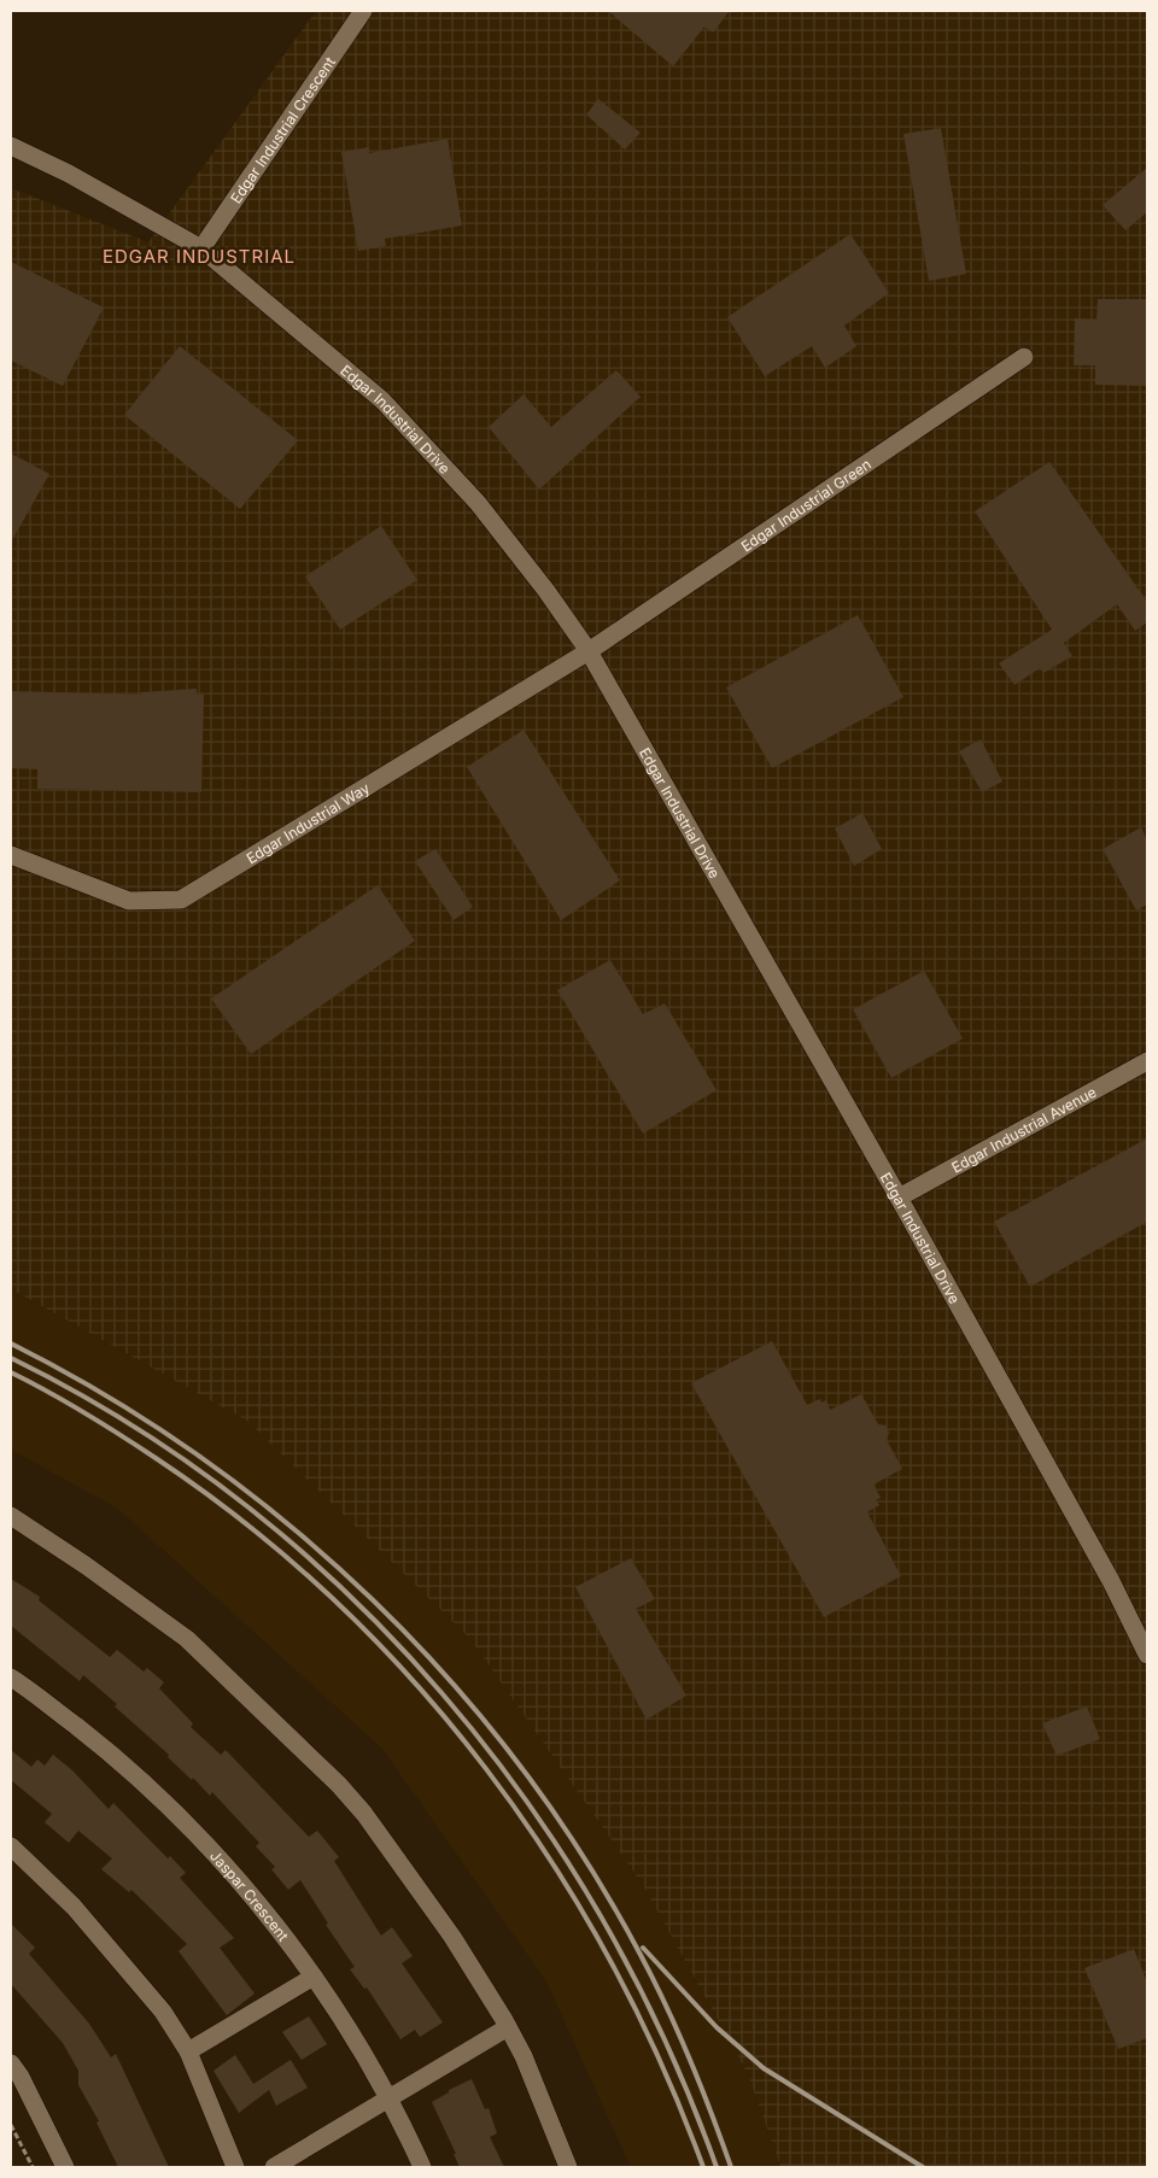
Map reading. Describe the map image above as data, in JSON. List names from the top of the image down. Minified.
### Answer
{"streets":{"street":["Edgar Industrial Crescent","Edgar Industrial Drive","Edgar Industrial Green","Edgar Industrial Way","Edgar Industrial Avenue","Jaspar Crescent"]},"crossings":[["Edgar Industrial Crescent","Edgar Industrial Drive"],["Edgar Industrial Drive","Edgar Industrial Green"],["Edgar Industrial Drive","Edgar Industrial Way"],["Edgar Industrial Drive","Edgar Industrial Avenue"],["Edgar Industrial Green","Edgar Industrial Way"]],"districts":["EDGAR INDUSTRIAL"]}
